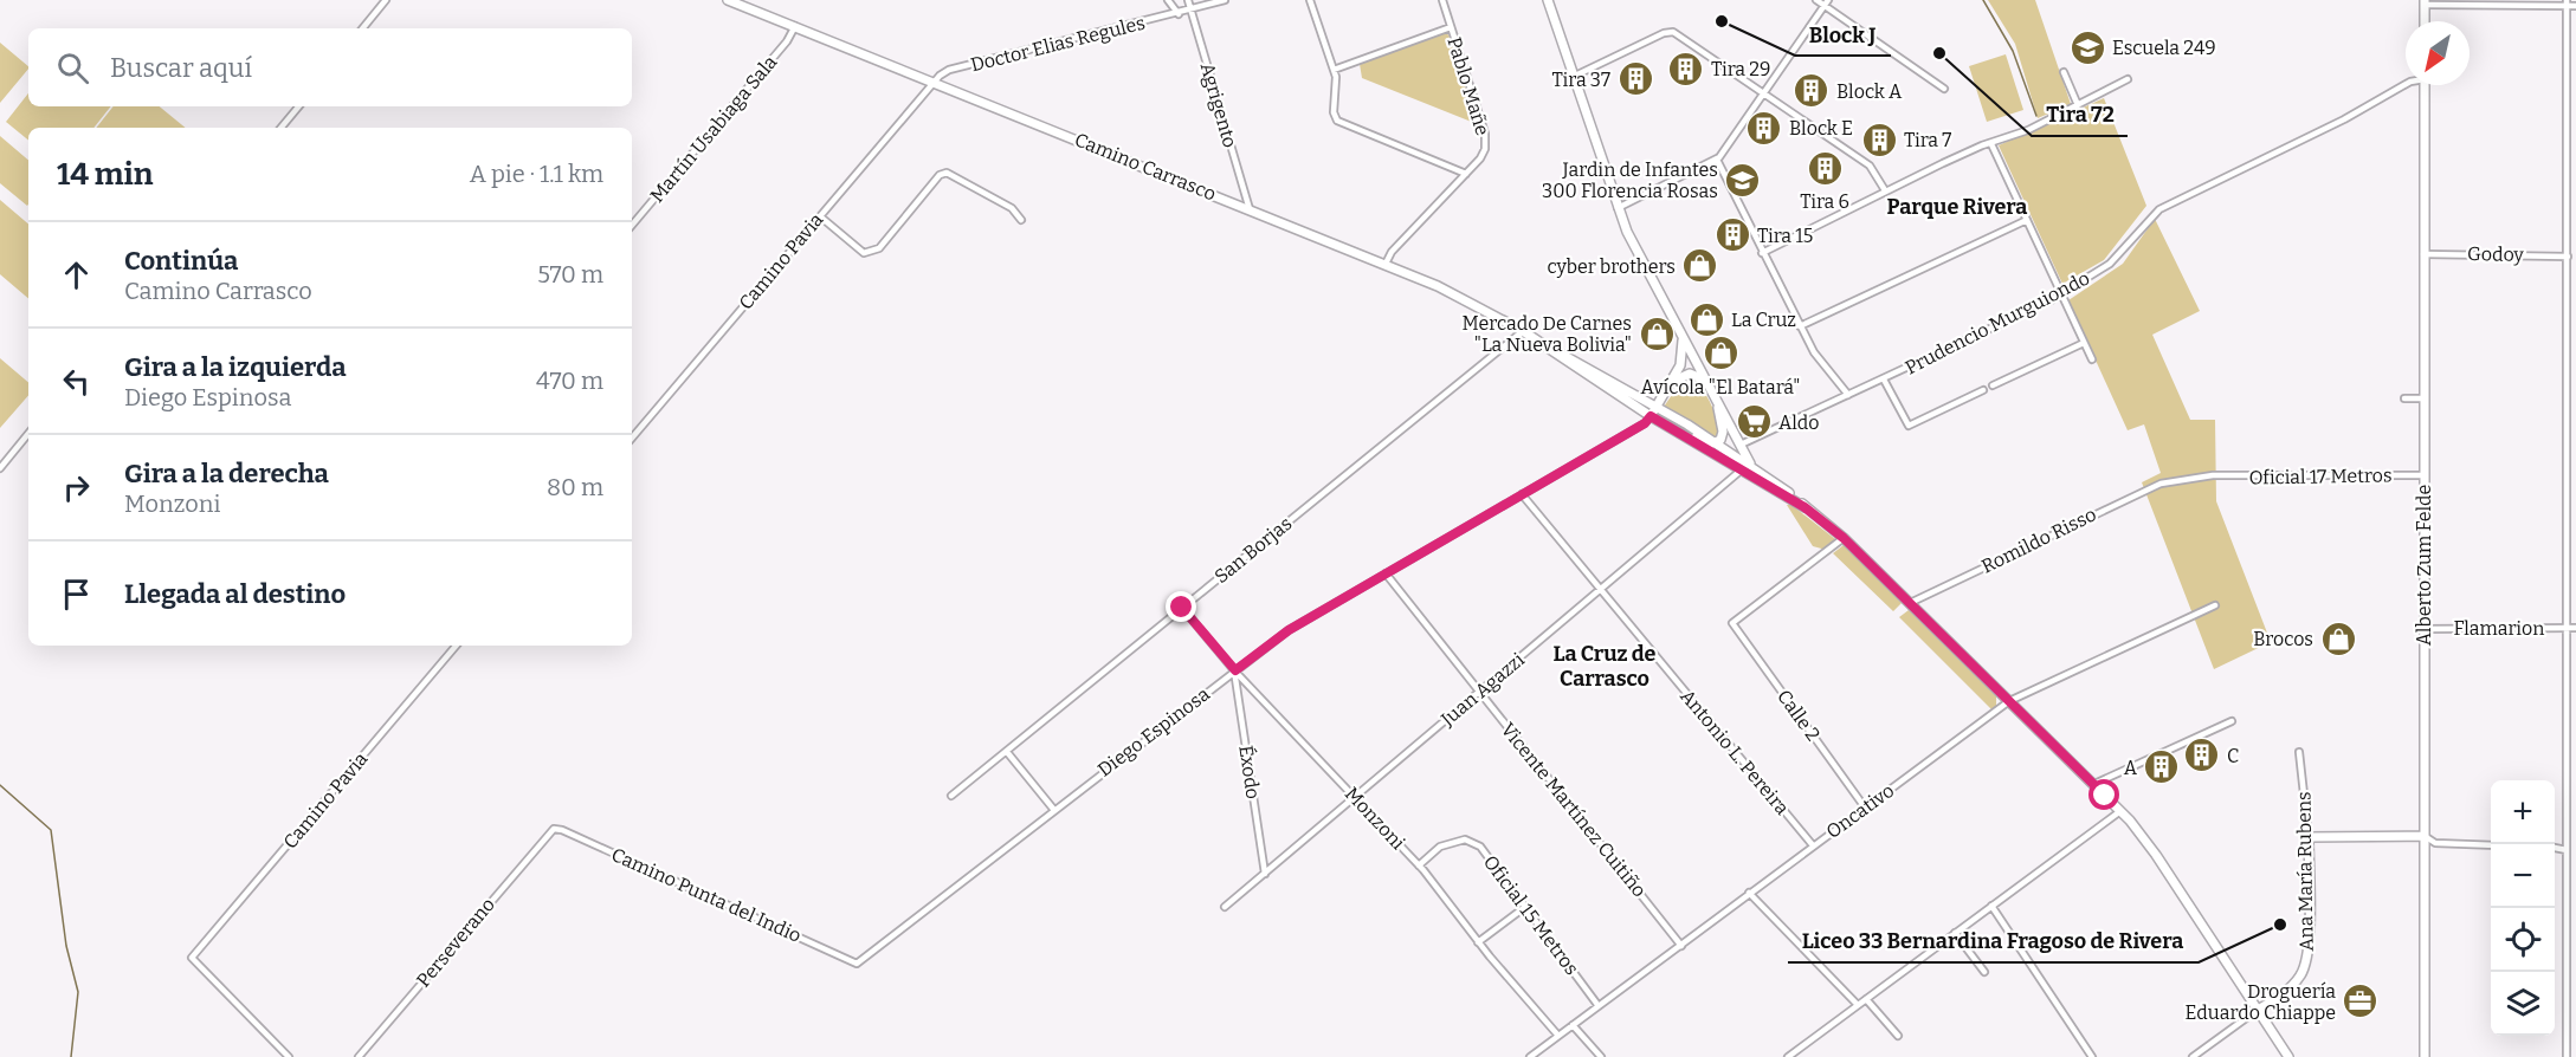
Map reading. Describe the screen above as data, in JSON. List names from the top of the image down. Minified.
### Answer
{"streets":{"main road":["Camino Carrasco","Alberto Zum Felde","Ana María Rubens"],"street":["Doctor Elias Regules","Pablo Mañe","Agrigento","Martín Usabiaga Sala","Godoy","Camino Pavia","Prudencio Murguiondo","Oficial 17 Metros","Romildo Risso","San Borjas","Flamarion","Juan Agazzi","Calle 2","Diego Espinosa","Antonio L. Pereira","Éxodo","Vicente Martínez Cuitiño","Oncativo","Monzoni","Camino Punta del Indio","Oficial 15 Metros","Perseverano"]},"crossings":[["Doctor Elias Regules","Agrigento"],["Doctor Elias Regules","Camino Carrasco"],["Doctor Elias Regules","Camino Pavia"],["Pablo Mañe","Camino Carrasco"],["Agrigento","Camino Carrasco"],["Martín Usabiaga Sala","Camino Carrasco"],["Camino Carrasco","Camino Pavia"],["Camino Carrasco","Romildo Risso"],["Camino Carrasco","San Borjas"],["Camino Carrasco","Juan Agazzi"],["Camino Carrasco","Calle 2"],["Camino Carrasco","Diego Espinosa"],["Camino Carrasco","Oncativo"],["Camino Carrasco","Ana María Rubens"],["Godoy","Alberto Zum Felde"],["Oficial 17 Metros","Romildo Risso"],["Oficial 17 Metros","Alberto Zum Felde"],["San Borjas","Monzoni"],["Alberto Zum Felde","Flamarion"],["Juan Agazzi","Antonio L. Pereira"],["Juan Agazzi","Éxodo"],["Juan Agazzi","Vicente Martínez Cuitiño"],["Juan Agazzi","Monzoni"],["Calle 2","Oncativo"],["Diego Espinosa","Antonio L. Pereira"],["Diego Espinosa","Éxodo"],["Diego Espinosa","Vicente Martínez Cuitiño"],["Diego Espinosa","Monzoni"],["Diego Espinosa","Camino Punta del Indio"],["Antonio L. Pereira","Oncativo"],["Éxodo","Monzoni"],["Vicente Martínez Cuitiño","Oncativo"],["Oncativo","Monzoni"],["Oncativo","Oficial 15 Metros"],["Monzoni","Oficial 15 Metros"],["Camino Punta del Indio","Perseverano"]],"districts":["Parque Rivera","La Cruz de Carrasco"],"places":{"other":["Block J","Tira 72","Liceo 33 Bernardina Fragoso de Rivera"],"school or university":["Escuela 249","Jardin de Infantes 300 Florencia Rosas"],"building":["Tira 29","Tira 37","Block A","Block E","Tira 7","Tira 6","Tira 15","C","A"],"shop":["cyber brothers","La Cruz","Mercado De Carnes \"La Nueva Bolivia\"","Avícola \"El Batará\"","Brocos"],"supermarket":["Aldo"],"office":["Droguería Eduardo Chiappe"]},"north":"bottom left","page":{"search":"Buscar aquí","heading":["14 min","A pie · 1.1 km"],"list":[["Continúa","Camino Carrasco","570 m"],["Gira a la izquierda","Diego Espinosa","470 m"],["Gira a la derecha","Monzoni","80 m"],"Llegada al destino"],"map_buttons":["+","−"]}}
